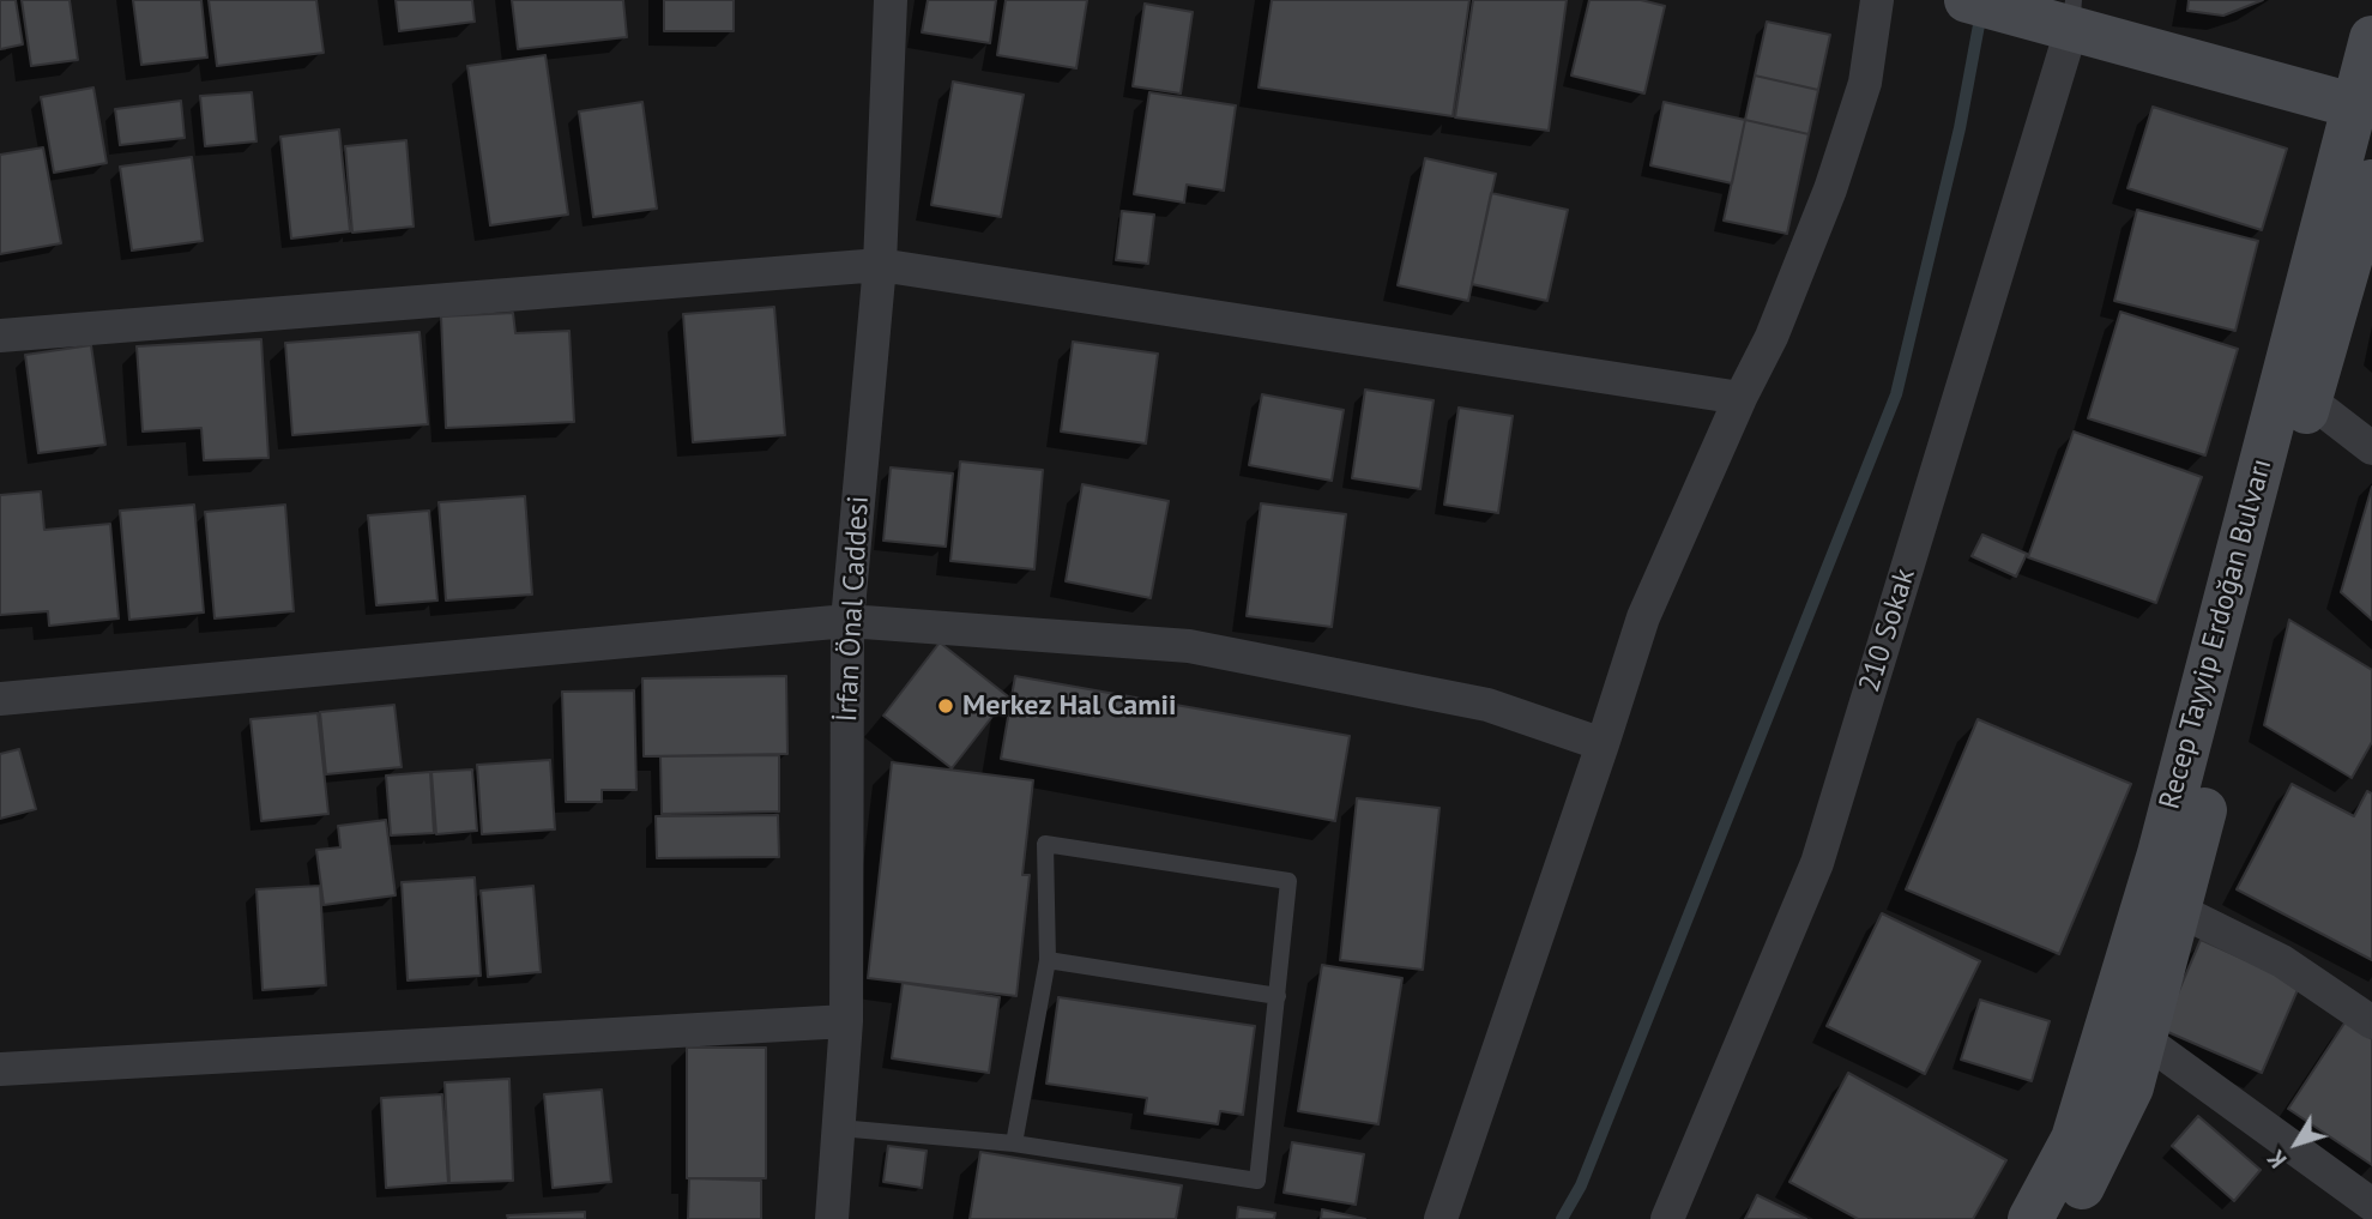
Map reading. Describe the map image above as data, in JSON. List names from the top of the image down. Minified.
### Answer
{"streets":{"street":["İrfan Önal Caddesi","210 Sokak","Recep Tayyip Erdoğan Bulvarı"]},"places":["Merkez Hal Camii"],"north":"bottom left"}
